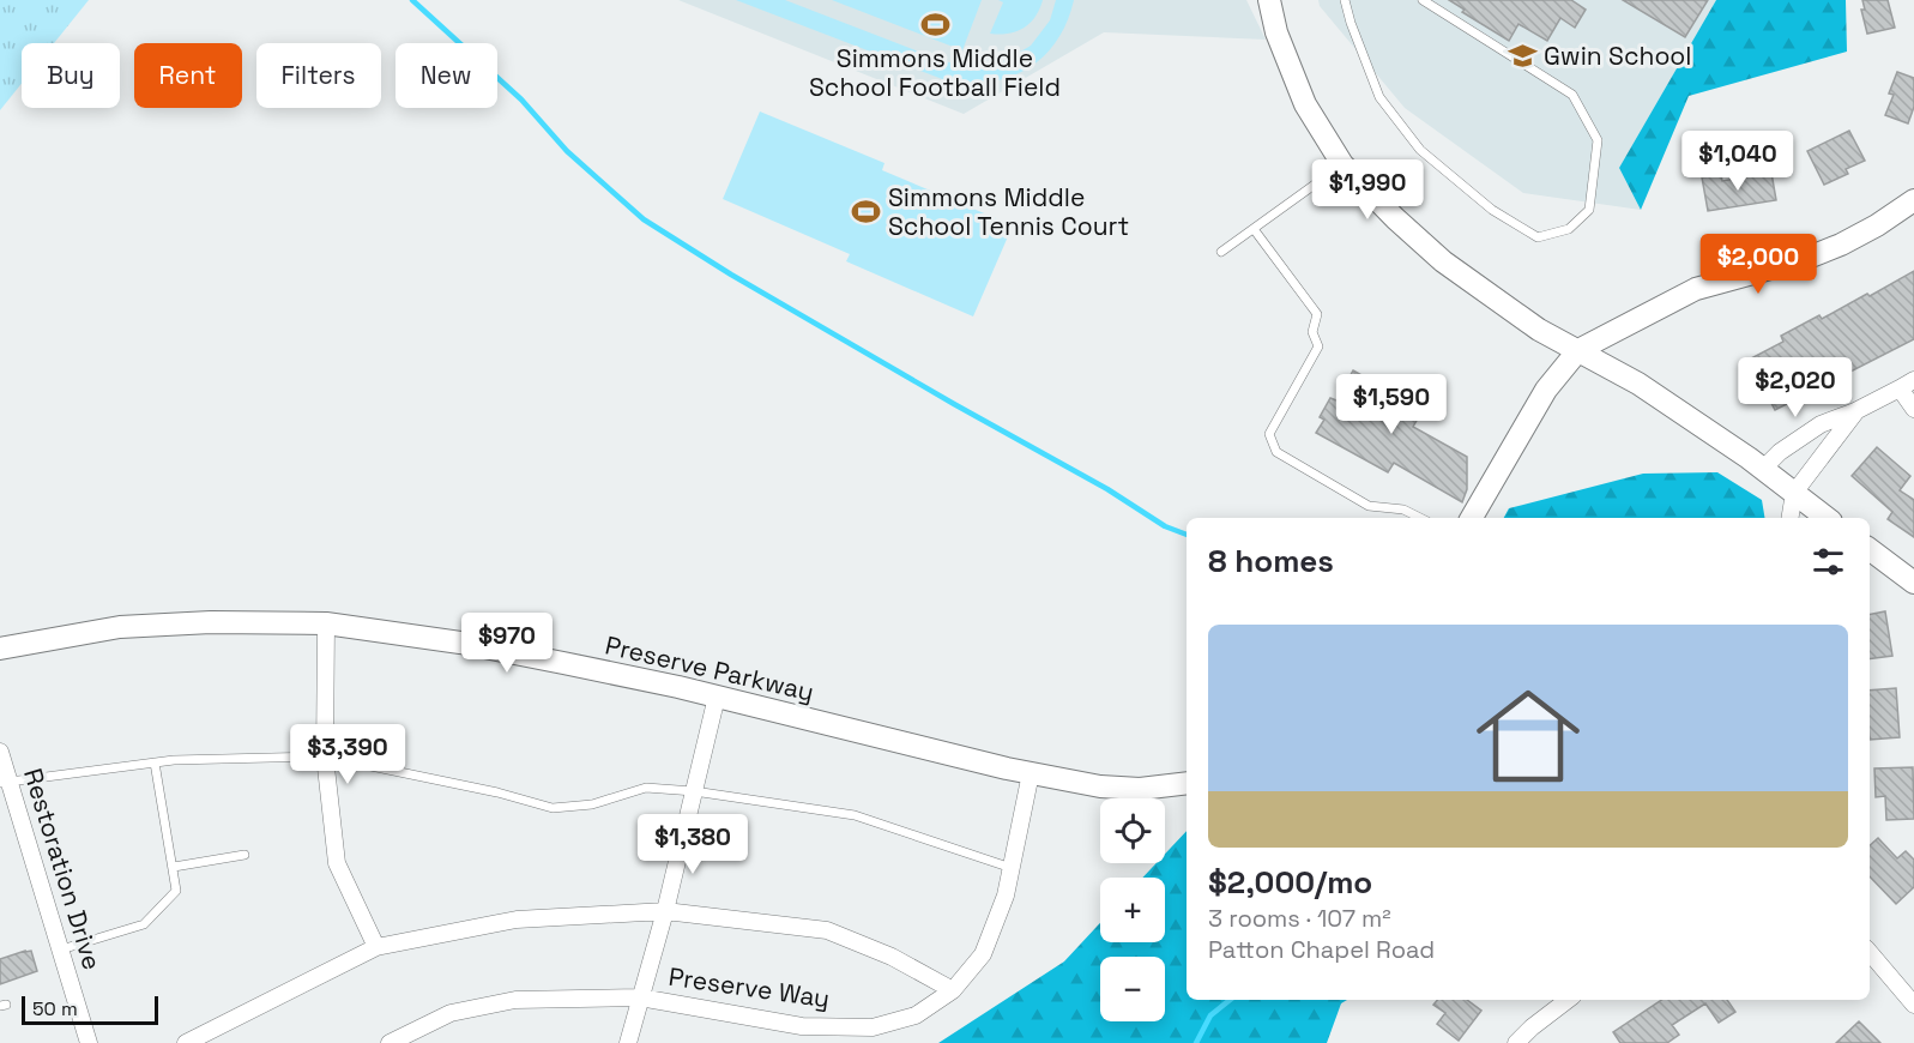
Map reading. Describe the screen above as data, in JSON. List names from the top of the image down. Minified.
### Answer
{"streets":{"street":["Preserve Parkway","Restoration Drive","Preserve Way"]},"crossings":[["Preserve Parkway","Preserve Way"]],"places":{"sports":["Simmons Middle School Football Field","Simmons Middle School Tennis Court"],"school or university":["Gwin School"]},"scale_bar":"50 m","page":{"chip":["Buy","Rent","Filters","New"],"price":["$1,040","$1,990","$2,000","$2,020","$1,590","$970","$3,390","$1,380"],"heading":"8 homes","list":[{"name":"$2,000/mo","note":"3 rooms · 107 m² · Patton Chapel Road"}],"map_buttons":["+","−"],"scale":"50 m"}}
